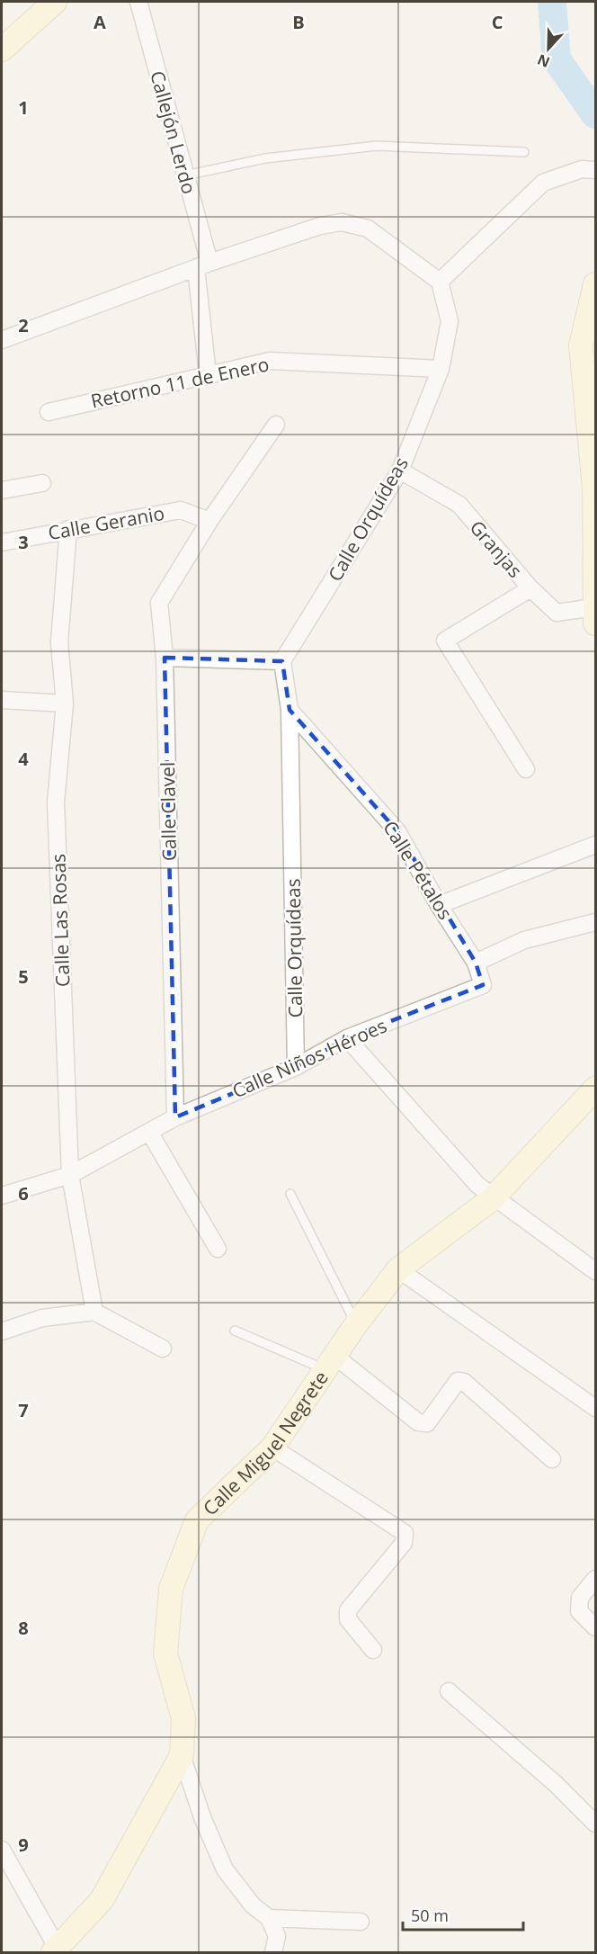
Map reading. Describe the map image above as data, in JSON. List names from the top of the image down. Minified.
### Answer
{"streets":{"street":["Callejón Lerdo","Retorno 11 de Enero","Calle Orquídeas","Calle Geranio","Granjas","Calle Clavel","Calle Pétalos","Calle Las Rosas","Calle Niños Héroes","Calle Miguel Negrete"]},"crossings":[["Callejón Lerdo","Retorno 11 de Enero"],["Retorno 11 de Enero","Calle Orquídeas"],["Calle Orquídeas","Granjas"],["Calle Orquídeas","Calle Pétalos"],["Calle Orquídeas","Calle Niños Héroes"],["Calle Geranio","Calle Clavel"],["Calle Geranio","Calle Las Rosas"],["Calle Clavel","Calle Niños Héroes"],["Calle Pétalos","Calle Niños Héroes"],["Calle Las Rosas","Calle Niños Héroes"]],"scale_bar":"50 m","north":"bottom","grid":{"columns":["A","B","C"],"rows":["1","2","3","4","5","6","7","8","9"]}}
